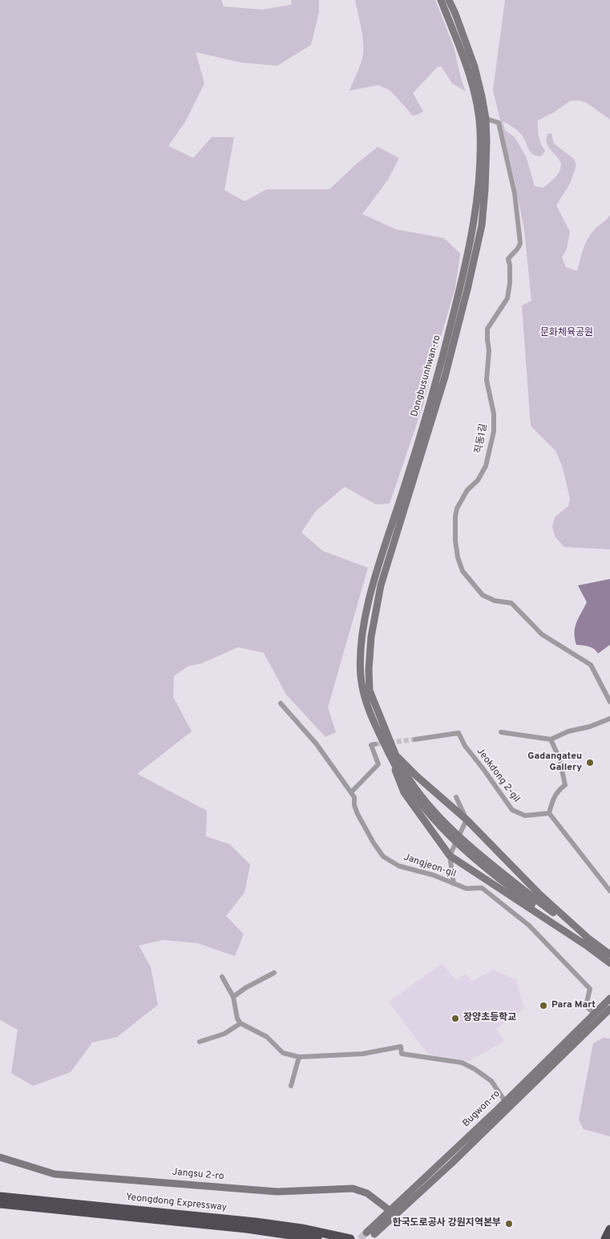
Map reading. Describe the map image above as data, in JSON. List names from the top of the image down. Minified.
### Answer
{"streets":{"highway":["Yeongdong Expressway"],"street":["Dongbusunhwan-ro","직동1길","Jeokdong 2-gil","Jangjeon-gil","Bugwon-ro","Jangsu 2-ro"]},"crossings":[["Dongbusunhwan-ro","직동1길"],["Jangjeon-gil","Bugwon-ro"],["Bugwon-ro","Jangsu 2-ro"]],"parks":["문화체육공원"],"places":["Gadangateu Gallery","Para Mart","장양초등학교","한국도로공사 강원지역본부"]}
